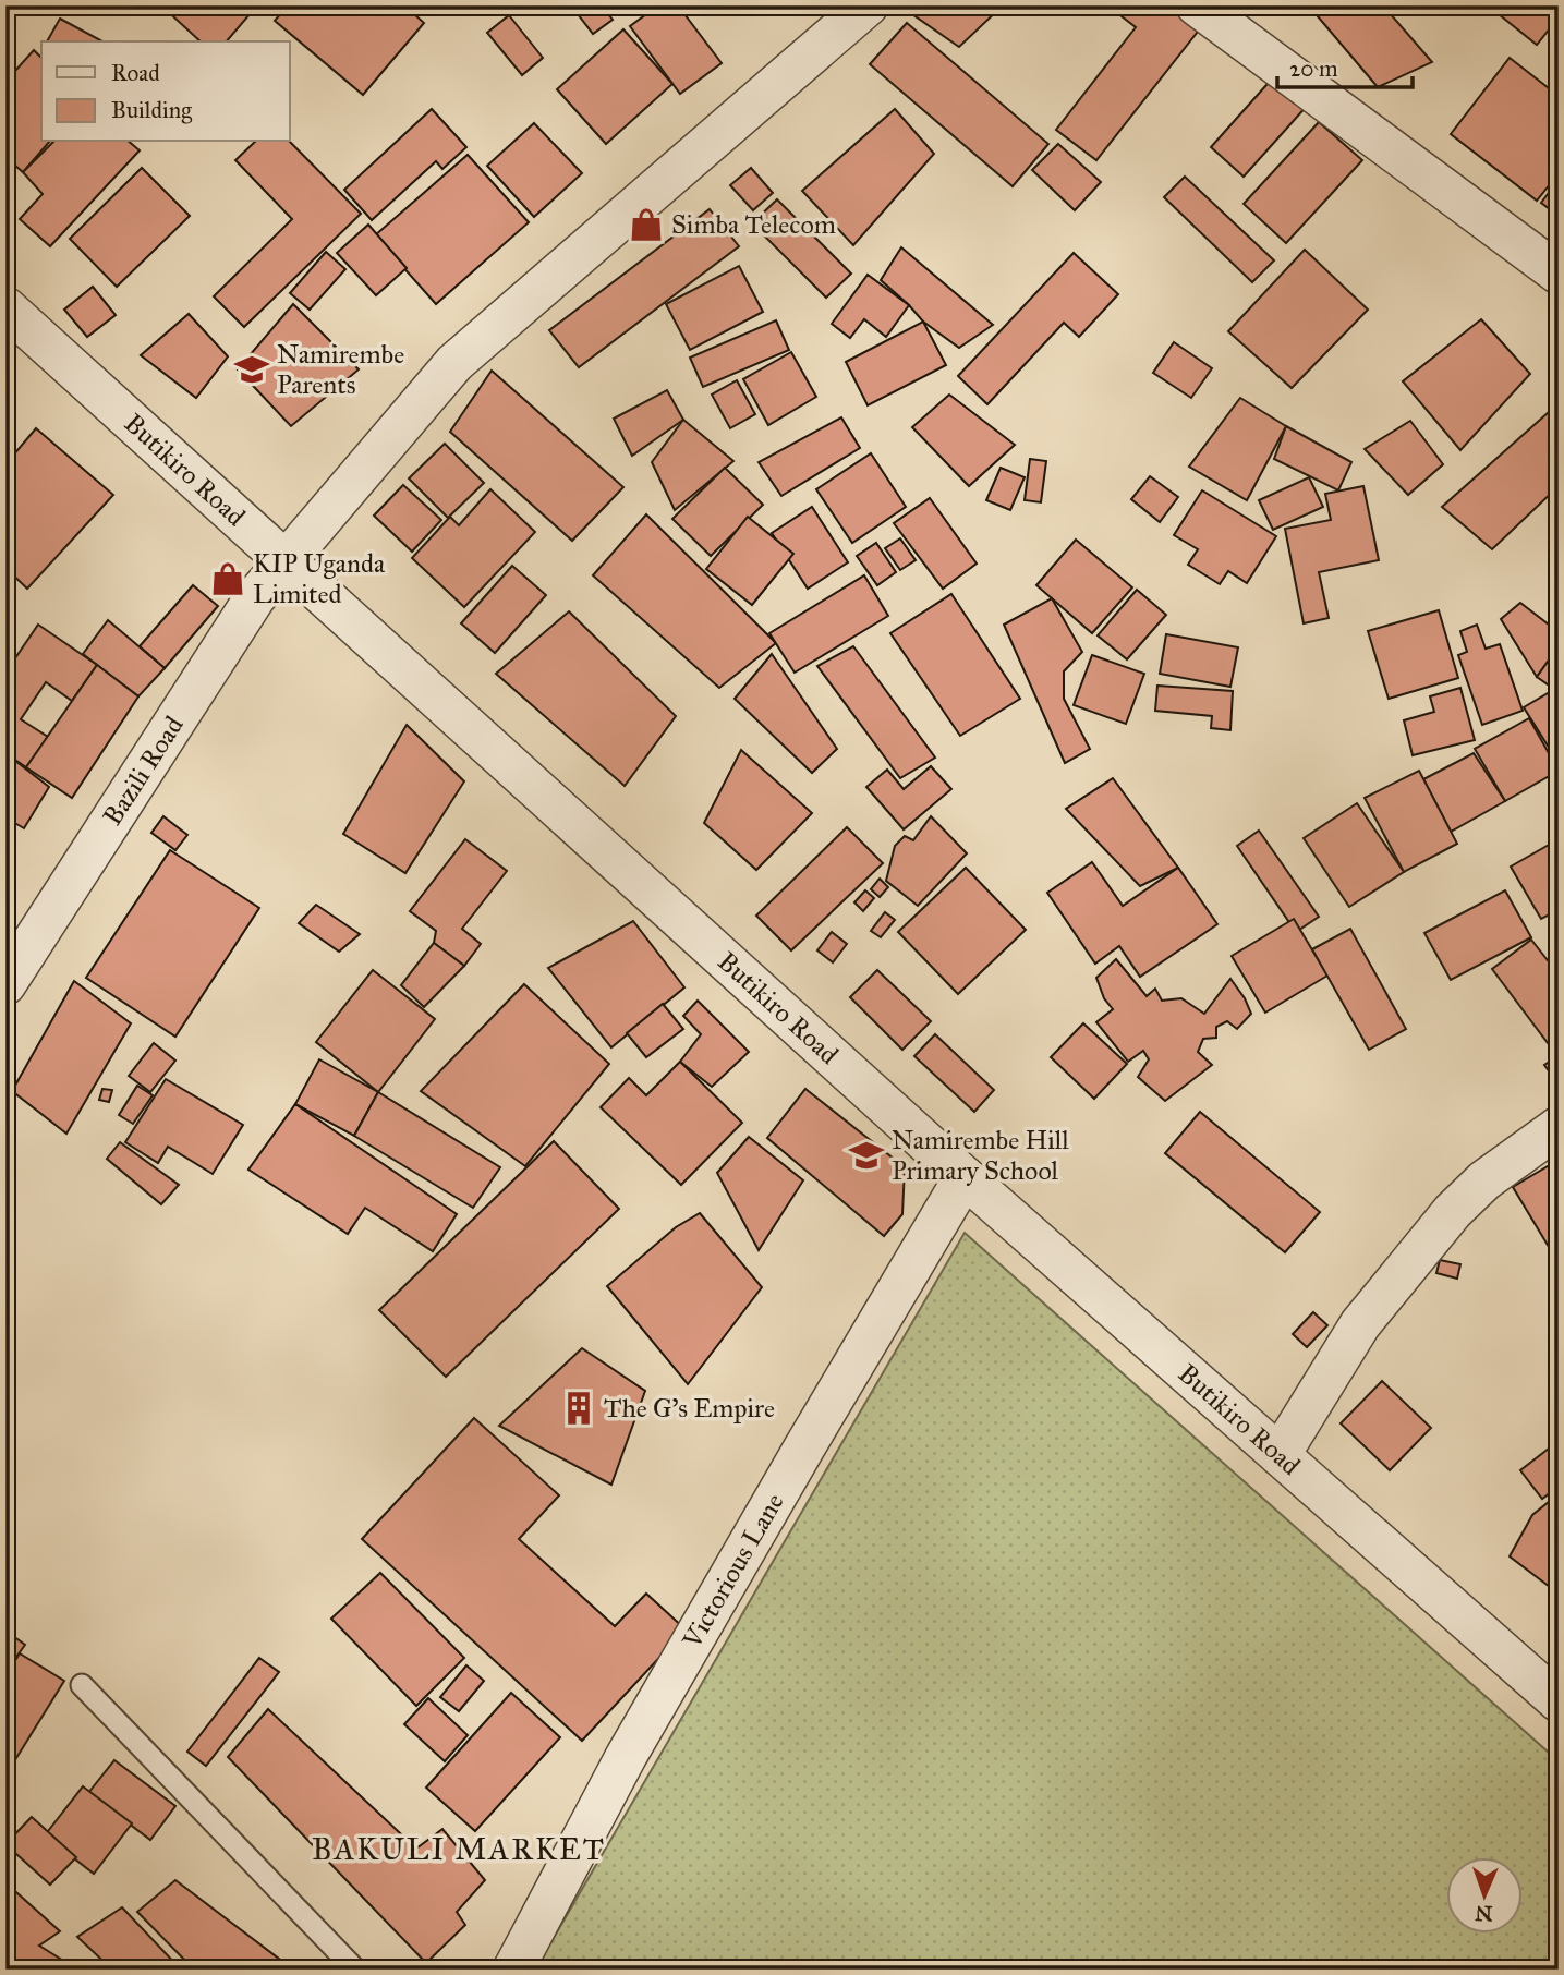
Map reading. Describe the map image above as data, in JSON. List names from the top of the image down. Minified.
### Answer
{"streets":{"street":["Butikiro Road","Bazili Road","Victorious Lane"]},"crossings":[["Butikiro Road","Bazili Road"],["Butikiro Road","Victorious Lane"]],"districts":["BAKULI MARKET"],"places":{"shop":["Simba Telecom","KIP Uganda Limited"],"school or university":["Namirembe Parents","Namirembe Hill Primary School"],"building":["The G's Empire"]},"legend":["Road","Building"],"scale_bar":"20 m","north":"bottom"}
